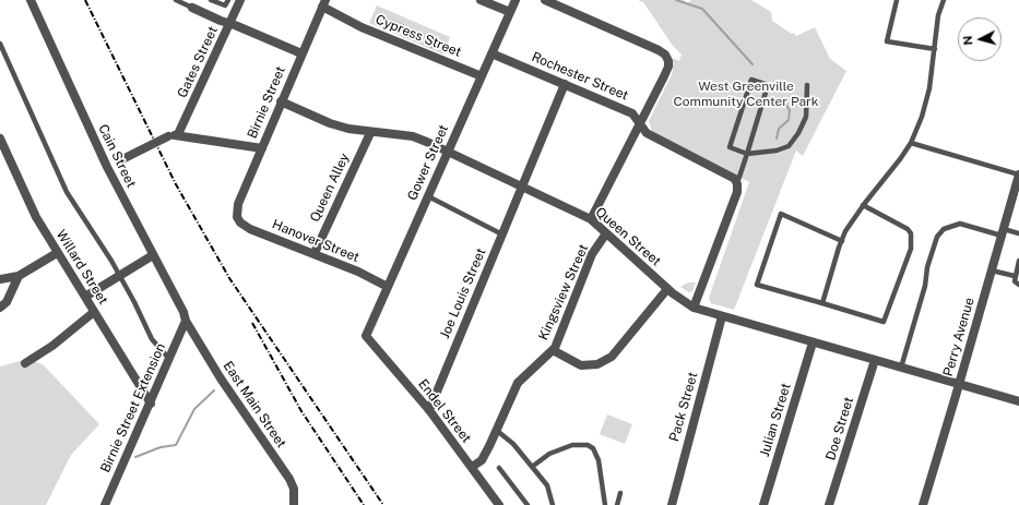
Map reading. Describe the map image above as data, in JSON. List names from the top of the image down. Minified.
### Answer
{"streets":{"street":["Cypress Street","Gates Street","Rochester Street","Birnie Street","Cain Street","Gower Street","Queen Alley","Queen Street","Hanover Street","Willard Street","Kingsview Street","Joe Louis Street","Perry Avenue","East Main Street","Pack Street","Birnie Street Extension","Endel Street","Julian Street","Doe Street"]},"crossings":[["Cypress Street","Birnie Street"],["Cypress Street","Gower Street"],["Rochester Street","Gower Street"],["Rochester Street","Joe Louis Street"],["Birnie Street","Queen Street"],["Birnie Street","Hanover Street"],["Cain Street","East Main Street"],["Cain Street","Birnie Street Extension"],["Gower Street","Queen Street"],["Gower Street","Hanover Street"],["Gower Street","Endel Street"],["Queen Alley","Queen Street"],["Queen Alley","Hanover Street"],["Queen Street","Kingsview Street"],["Queen Street","Joe Louis Street"],["Queen Street","Perry Avenue"],["Queen Street","Pack Street"],["Queen Street","Julian Street"],["Queen Street","Doe Street"],["Willard Street","Birnie Street Extension"],["Kingsview Street","Endel Street"],["Joe Louis Street","Endel Street"],["East Main Street","Birnie Street Extension"]],"parks":["West Greenville Community Center Park"],"north":"left"}
